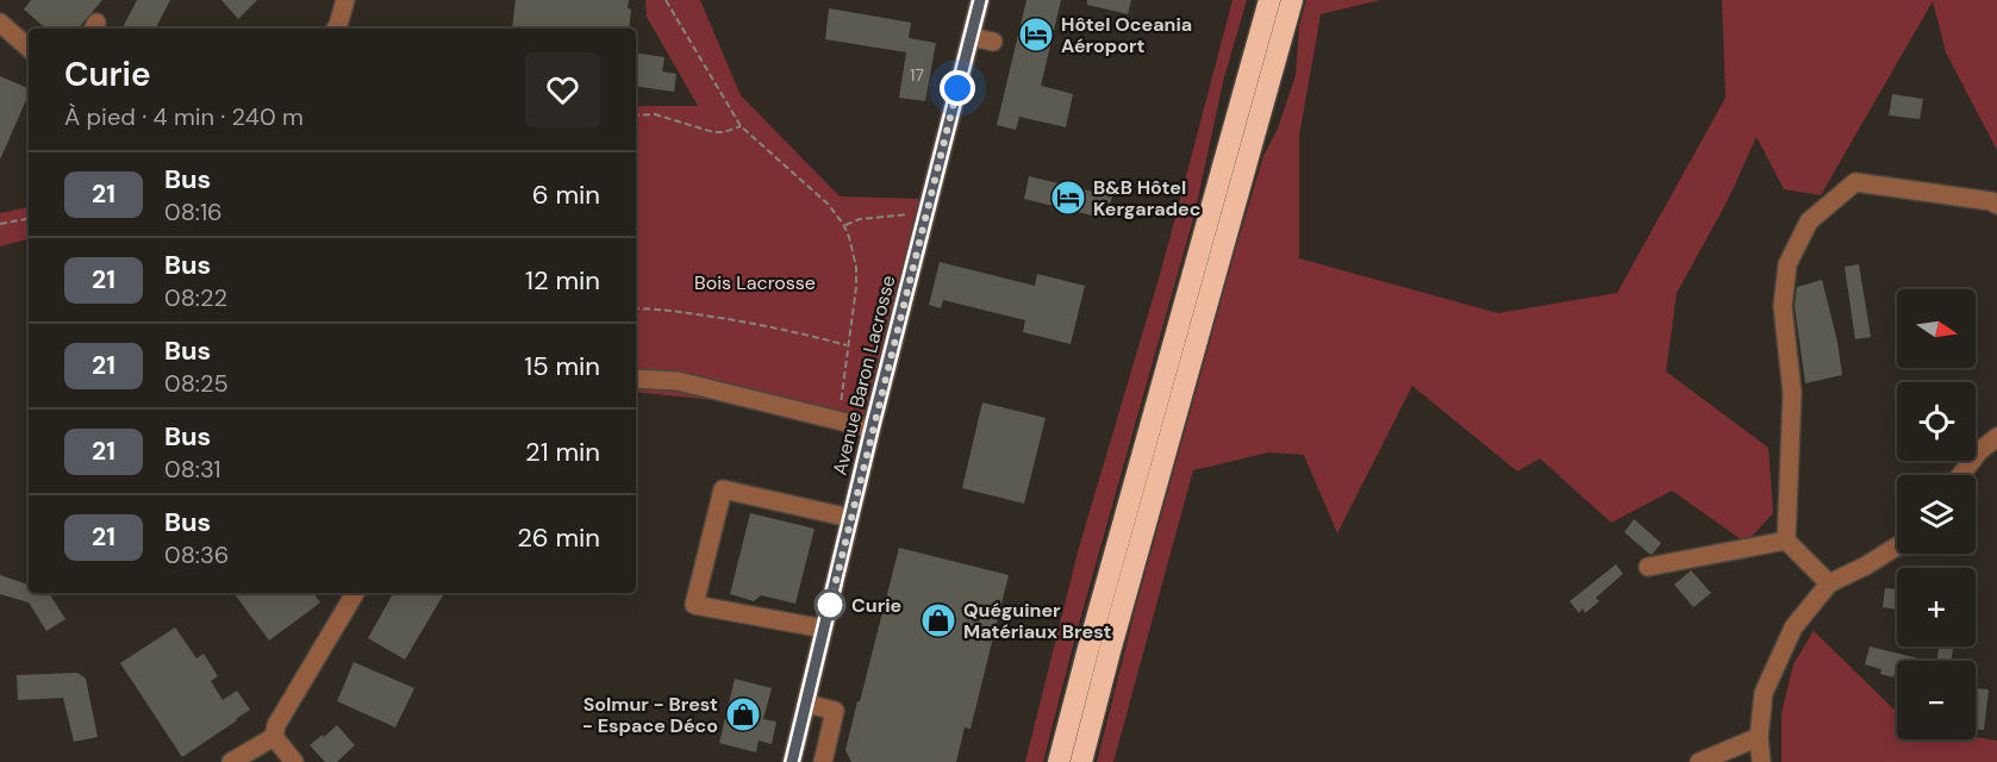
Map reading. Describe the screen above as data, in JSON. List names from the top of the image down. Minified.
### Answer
{"streets":{"street":["Avenue Baron Lacrosse"]},"parks":["Bois Lacrosse"],"places":{"hotel":["Hôtel Oceania Aéroport","B&B Hôtel Kergaradec"],"other":["Curie"],"shop":["Quéguiner Matériaux Brest","Solmur - Brest - Espace Déco"]},"lines":["bus line 21"],"house_numbers":["17"],"north":"right","page":{"heading":["Curie","À pied · 4 min · 240 m"],"list":[{"mark":"21","name":"Bus","note":"08:16","value":"6 min"},{"mark":"21","name":"Bus","note":"08:22","value":"12 min"},{"mark":"21","name":"Bus","note":"08:25","value":"15 min"},{"mark":"21","name":"Bus","note":"08:31","value":"21 min"},{"mark":"21","name":"Bus","note":"08:36","value":"26 min"}],"map_buttons":["+","−"]}}
